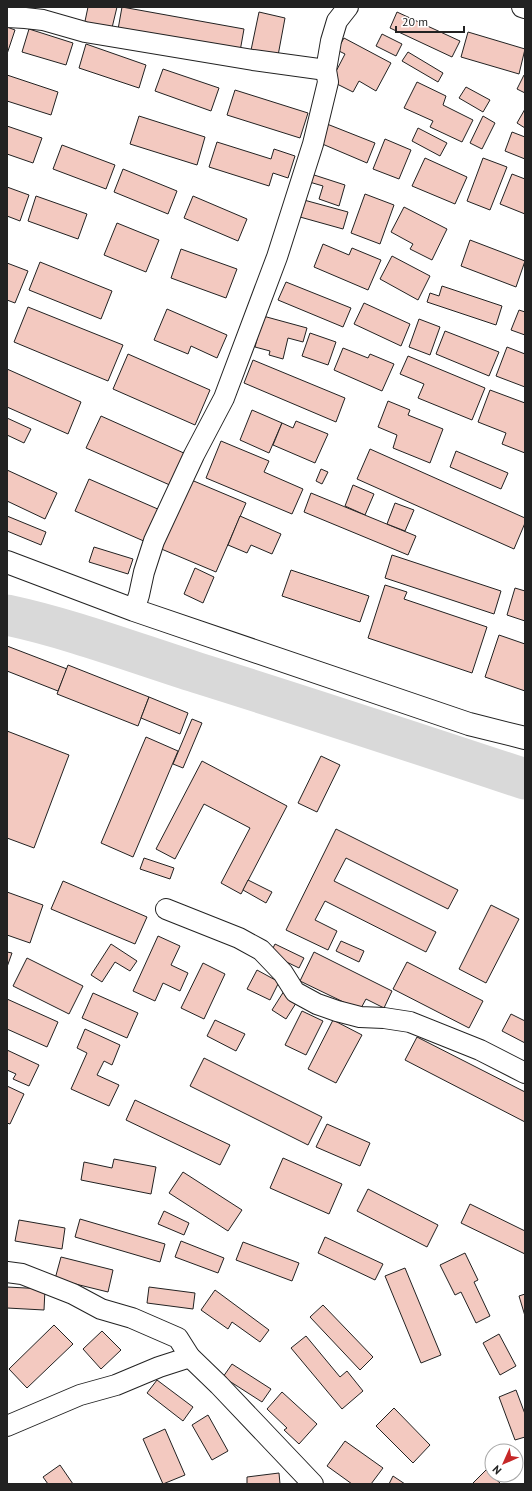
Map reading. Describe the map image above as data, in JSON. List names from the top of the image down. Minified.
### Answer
{"scale_bar":"20 m","north":"bottom left"}
